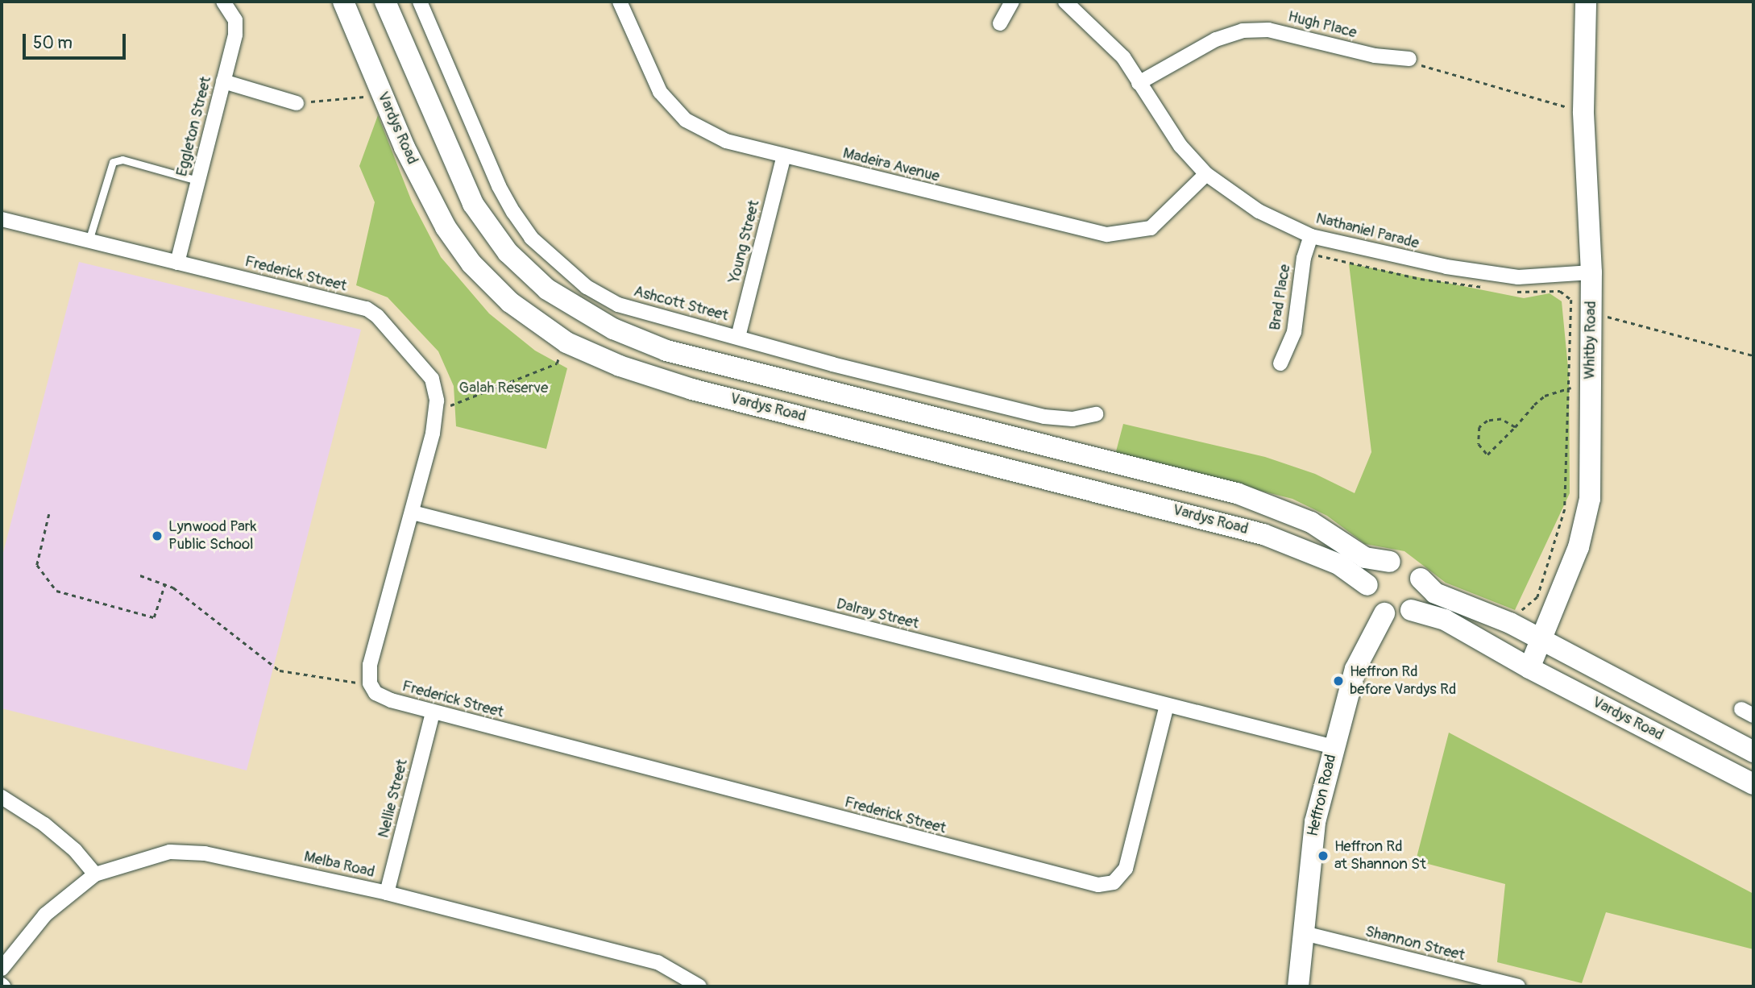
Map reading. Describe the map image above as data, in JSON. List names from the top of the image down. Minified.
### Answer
{"streets":{"main road":["Vardys Road","Whitby Road","Heffron Road"],"street":["Hugh Place","Eggleton Street","Madeira Avenue","Nathaniel Parade","Young Street","Frederick Street","Brad Place","Ashcott Street","Dalray Street","Nellie Street","Melba Road","Shannon Street"]},"crossings":[["Hugh Place","Nathaniel Parade"],["Eggleton Street","Frederick Street"],["Vardys Road","Whitby Road"],["Vardys Road","Heffron Road"],["Madeira Avenue","Nathaniel Parade"],["Madeira Avenue","Young Street"],["Nathaniel Parade","Brad Place"],["Nathaniel Parade","Whitby Road"],["Young Street","Ashcott Street"],["Frederick Street","Dalray Street"],["Frederick Street","Nellie Street"],["Dalray Street","Heffron Road"],["Heffron Road","Shannon Street"],["Nellie Street","Melba Road"]],"parks":["Galah Reserve"],"places":["Lynwood Park Public School","Heffron Rd before Vardys Rd","Heffron Rd at Shannon St"],"scale_bar":"50 m"}
